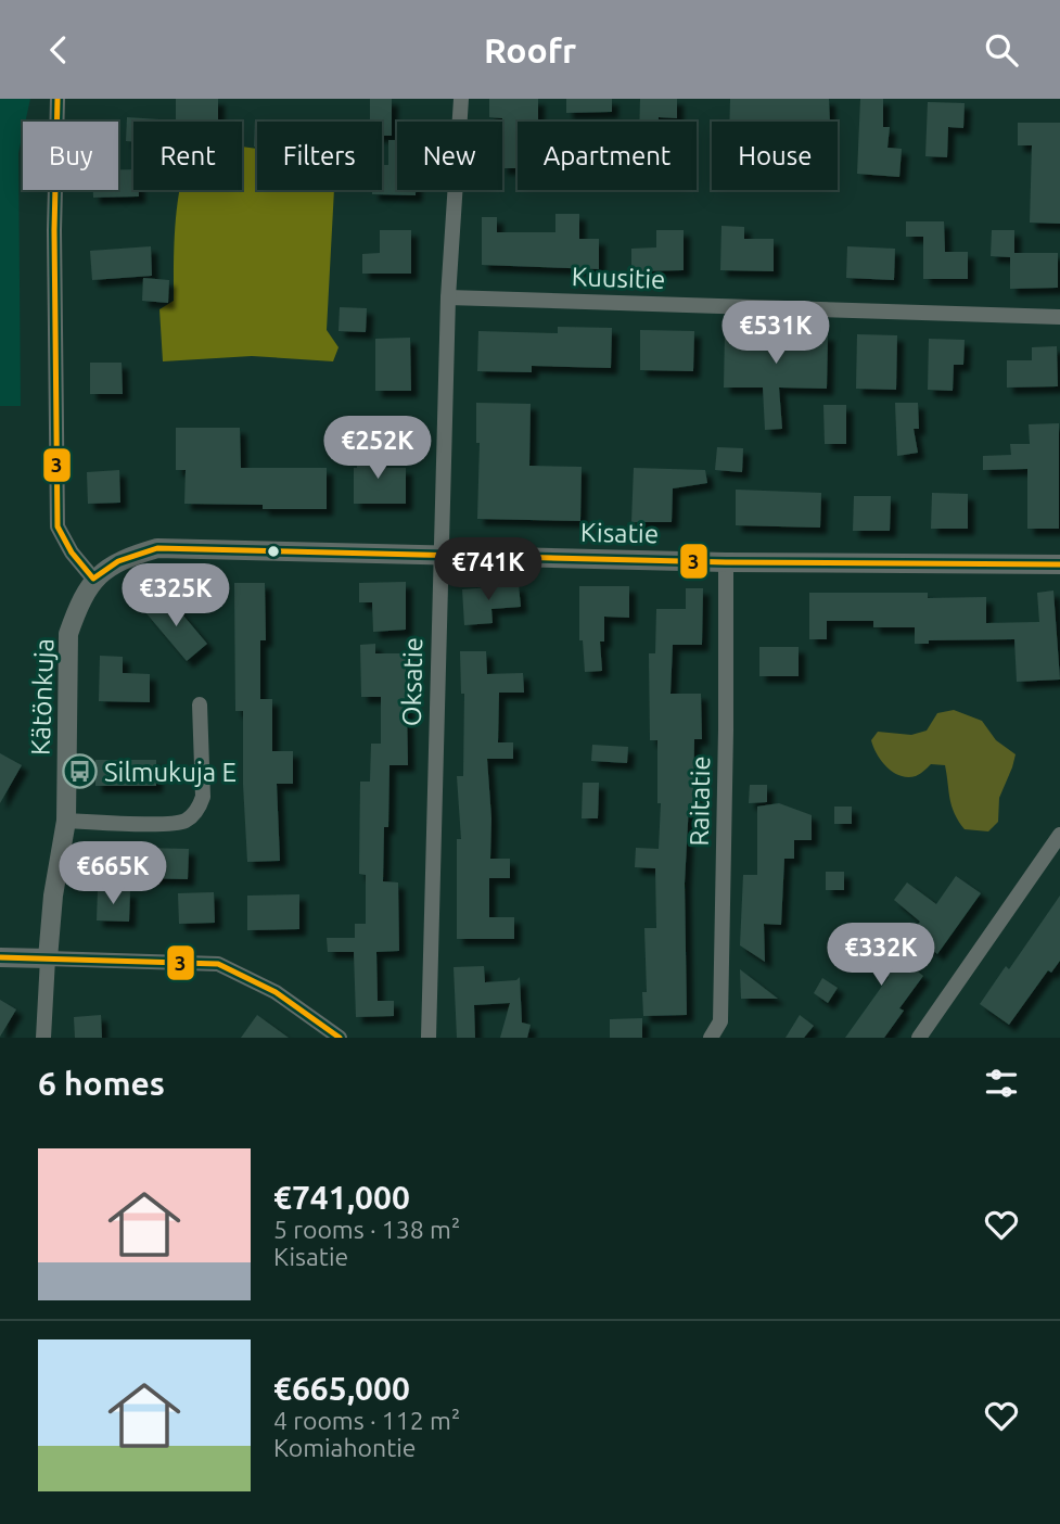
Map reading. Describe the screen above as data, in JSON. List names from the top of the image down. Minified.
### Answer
{"streets":{"street":["Kuusitie","Kisatie","Oksatie","Kätönkuja","Raitatie"]},"crossings":[["Kuusitie","Oksatie"],["Kisatie","Oksatie"],["Kisatie","Kätönkuja"],["Kisatie","Raitatie"]],"places":{"bus stop":["Silmukuja E"]},"lines":["transit line 3"],"page":{"header":"Roofr","chip":["Buy","Rent","Filters","New","Apartment","House"],"price":["€531K","€252K","€741K","€325K","€665K","€332K"],"heading":"6 homes","list":[{"name":"€741,000","note":"5 rooms · 138 m² · Kisatie"},{"name":"€665,000","note":"4 rooms · 112 m² · Komiahontie"}]}}
